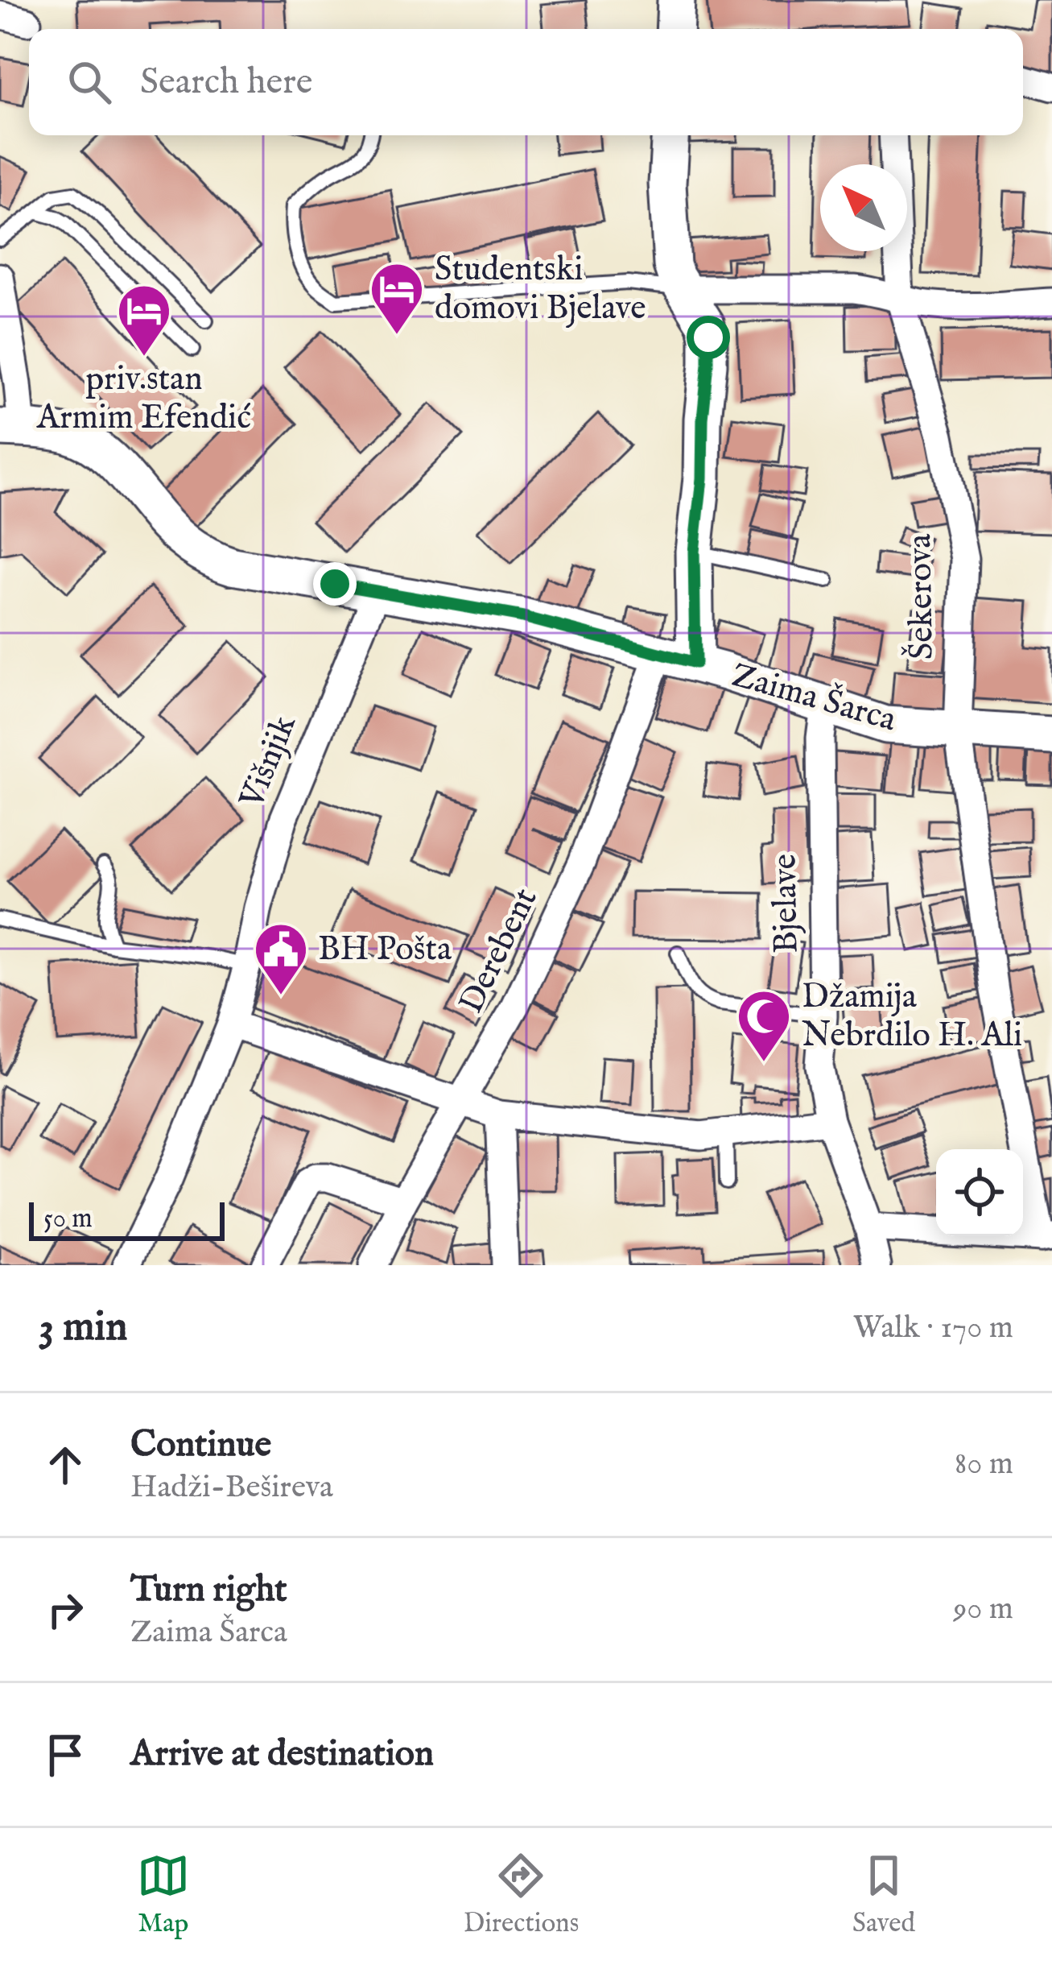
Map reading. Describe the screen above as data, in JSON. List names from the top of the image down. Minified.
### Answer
{"streets":{"street":["Šekerova","Zaima Šarca","Višnjik","Bjelave","Derebent"]},"crossings":[["Šekerova","Zaima Šarca"],["Zaima Šarca","Višnjik"],["Zaima Šarca","Bjelave"],["Zaima Šarca","Derebent"]],"places":{"hotel":["Studentski domovi Bjelave","priv.stan Armim Efendić"],"public building":["BH Pošta"],"mosque":["Džamija Nebrdilo H. Ali"]},"scale_bar":"50 m","north":"top left","page":{"search":"Search here","scale":"50 m","heading":["3 min","Walk · 170 m"],"list":[["Continue","Hadži-Bešireva","80 m"],["Turn right","Zaima Šarca","90 m"],"Arrive at destination"],"nav":["Map","Directions","Saved"]}}
